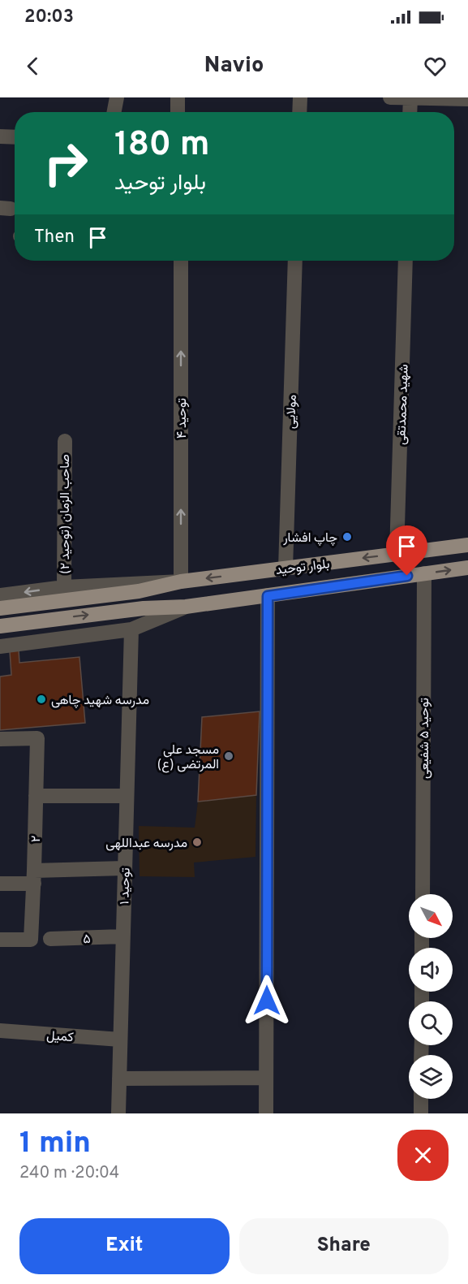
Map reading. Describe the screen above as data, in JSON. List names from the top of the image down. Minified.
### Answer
{"streets":{"main road":["بلوار توحید"],"street":["شهید محمدتقی","مولایی","توحید ۴","صاحب الزمان (توحید ۲)","توحید ۵ شفیعی","۲","توحید ۱","۵","کمیل"]},"crossings":[["شهید محمدتقی","بلوار توحید"],["مولایی","بلوار توحید"],["توحید ۴","بلوار توحید"],["بلوار توحید","توحید ۵ شفیعی"],["توحید ۱","۵"],["توحید ۱","کمیل"]],"one_way":["توحید ۴"],"places":["چاپ افشار","مدرسه شهید چاهی","مسجد علی المرتضی (ع)","مدرسه عبداللهی"],"north":"bottom right","page":{"status":"20:03","header":"Navio","turn":["180 m","بلوار توحید"],"then":"Then","heading":["1 min","240 m · 20:04"],"buttons":["Exit","Share"]}}
